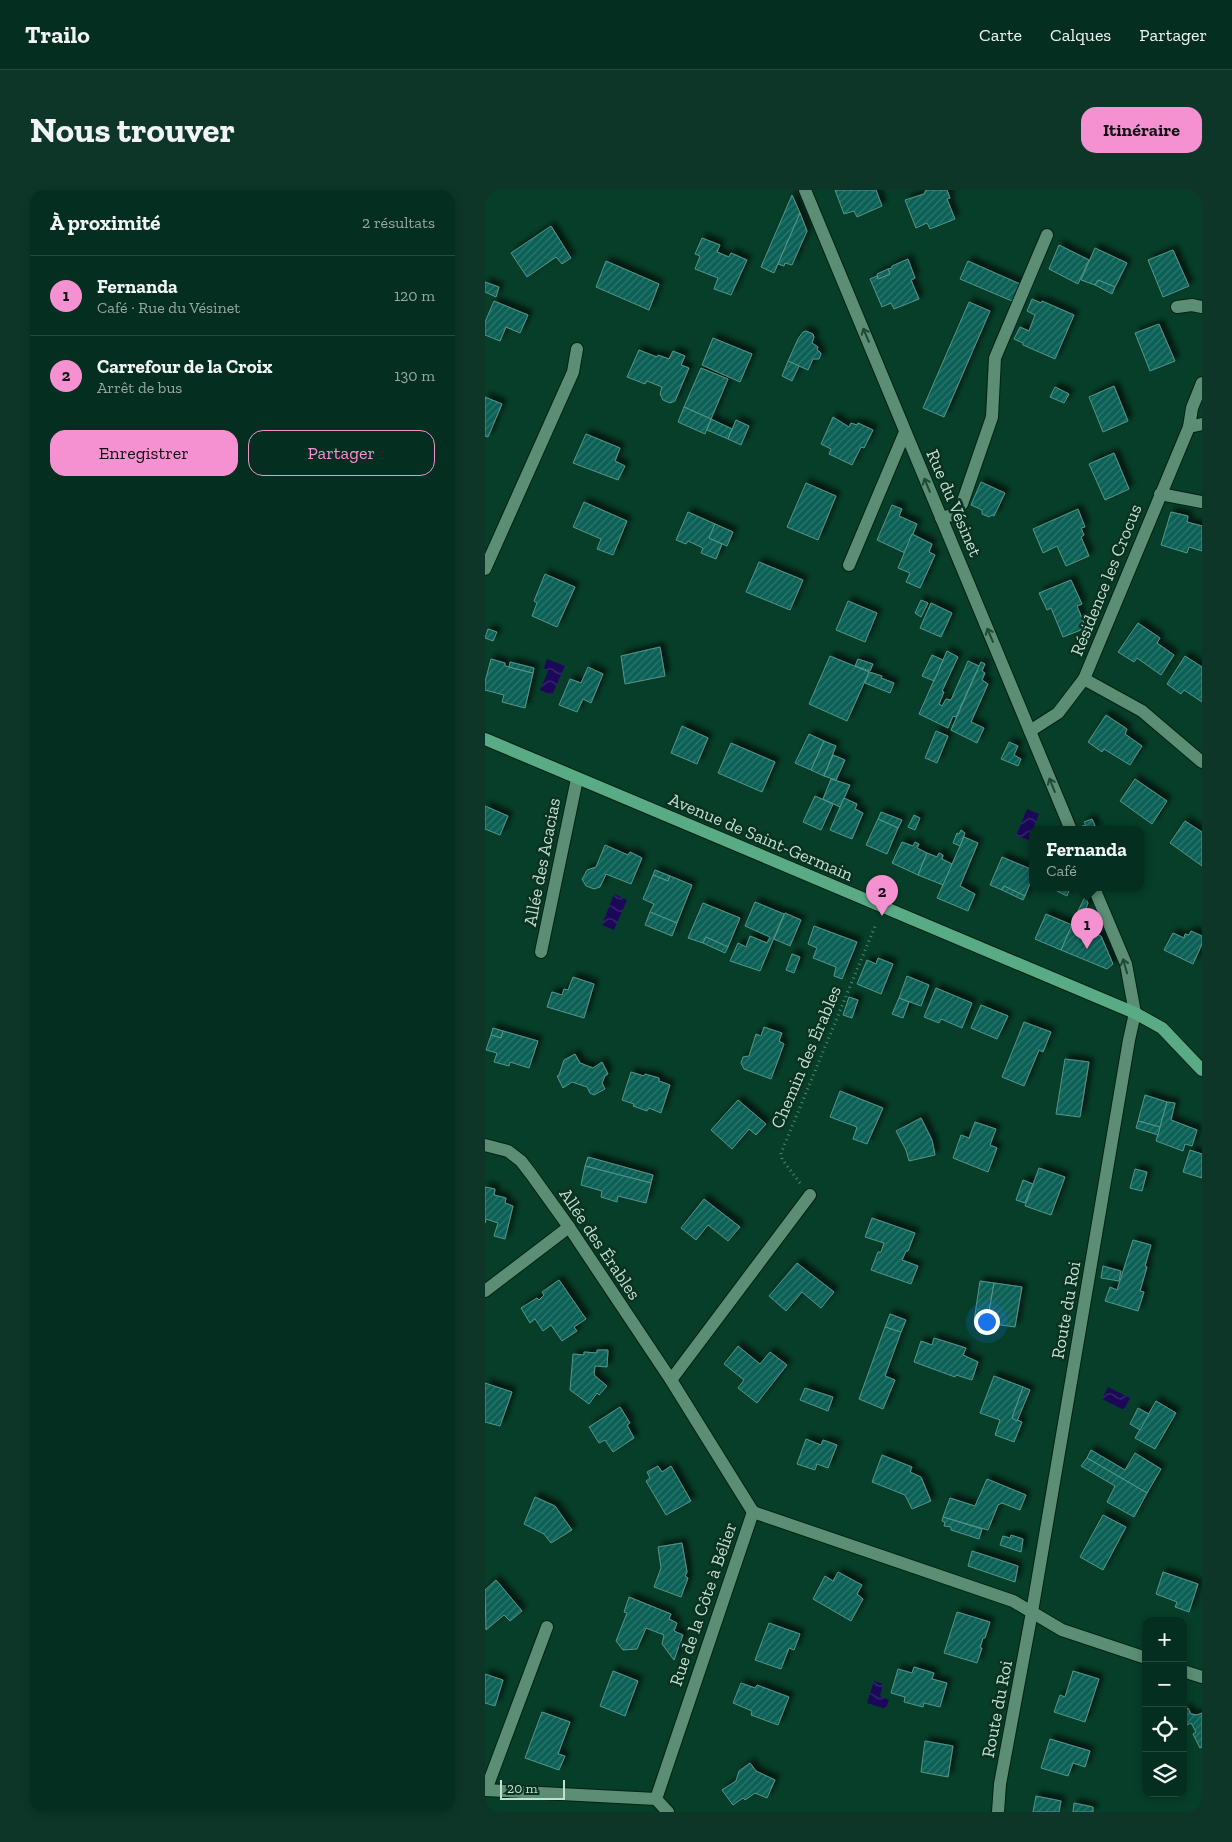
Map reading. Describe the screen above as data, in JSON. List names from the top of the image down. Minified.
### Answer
{"streets":{"main road":["Avenue de Saint-Germain"],"street":["Rue du Vésinet","Résidence les Crocus","Allée des Acacias","Allée des Érables","Route du Roi","Rue de la Côte à Bélier"],"path":["Chemin des Érables"]},"crossings":[["Rue du Vésinet","Résidence les Crocus"],["Avenue de Saint-Germain","Allée des Acacias"],["Avenue de Saint-Germain","Route du Roi"],["Allée des Érables","Rue de la Côte à Bélier"],["Route du Roi","Rue de la Côte à Bélier"]],"one_way":["Rue du Vésinet"],"scale_bar":"20 m","page":{"header":"Trailo","nav":["Carte","Calques","Partager"],"buttons":["Itinéraire",["Enregistrer","Partager"]],"title":"Nous trouver","heading":["À proximité","2 résultats"],"list":[{"mark":"1","name":"Fernanda","note":"Café · Rue du Vésinet","value":"120 m"},{"mark":"2","name":"Carrefour de la Croix","note":"Arrêt de bus","value":"130 m"}],"popup":["Fernanda","Café"],"pins":["2","1"],"map_buttons":["+","−"],"scale":"20 m"}}
